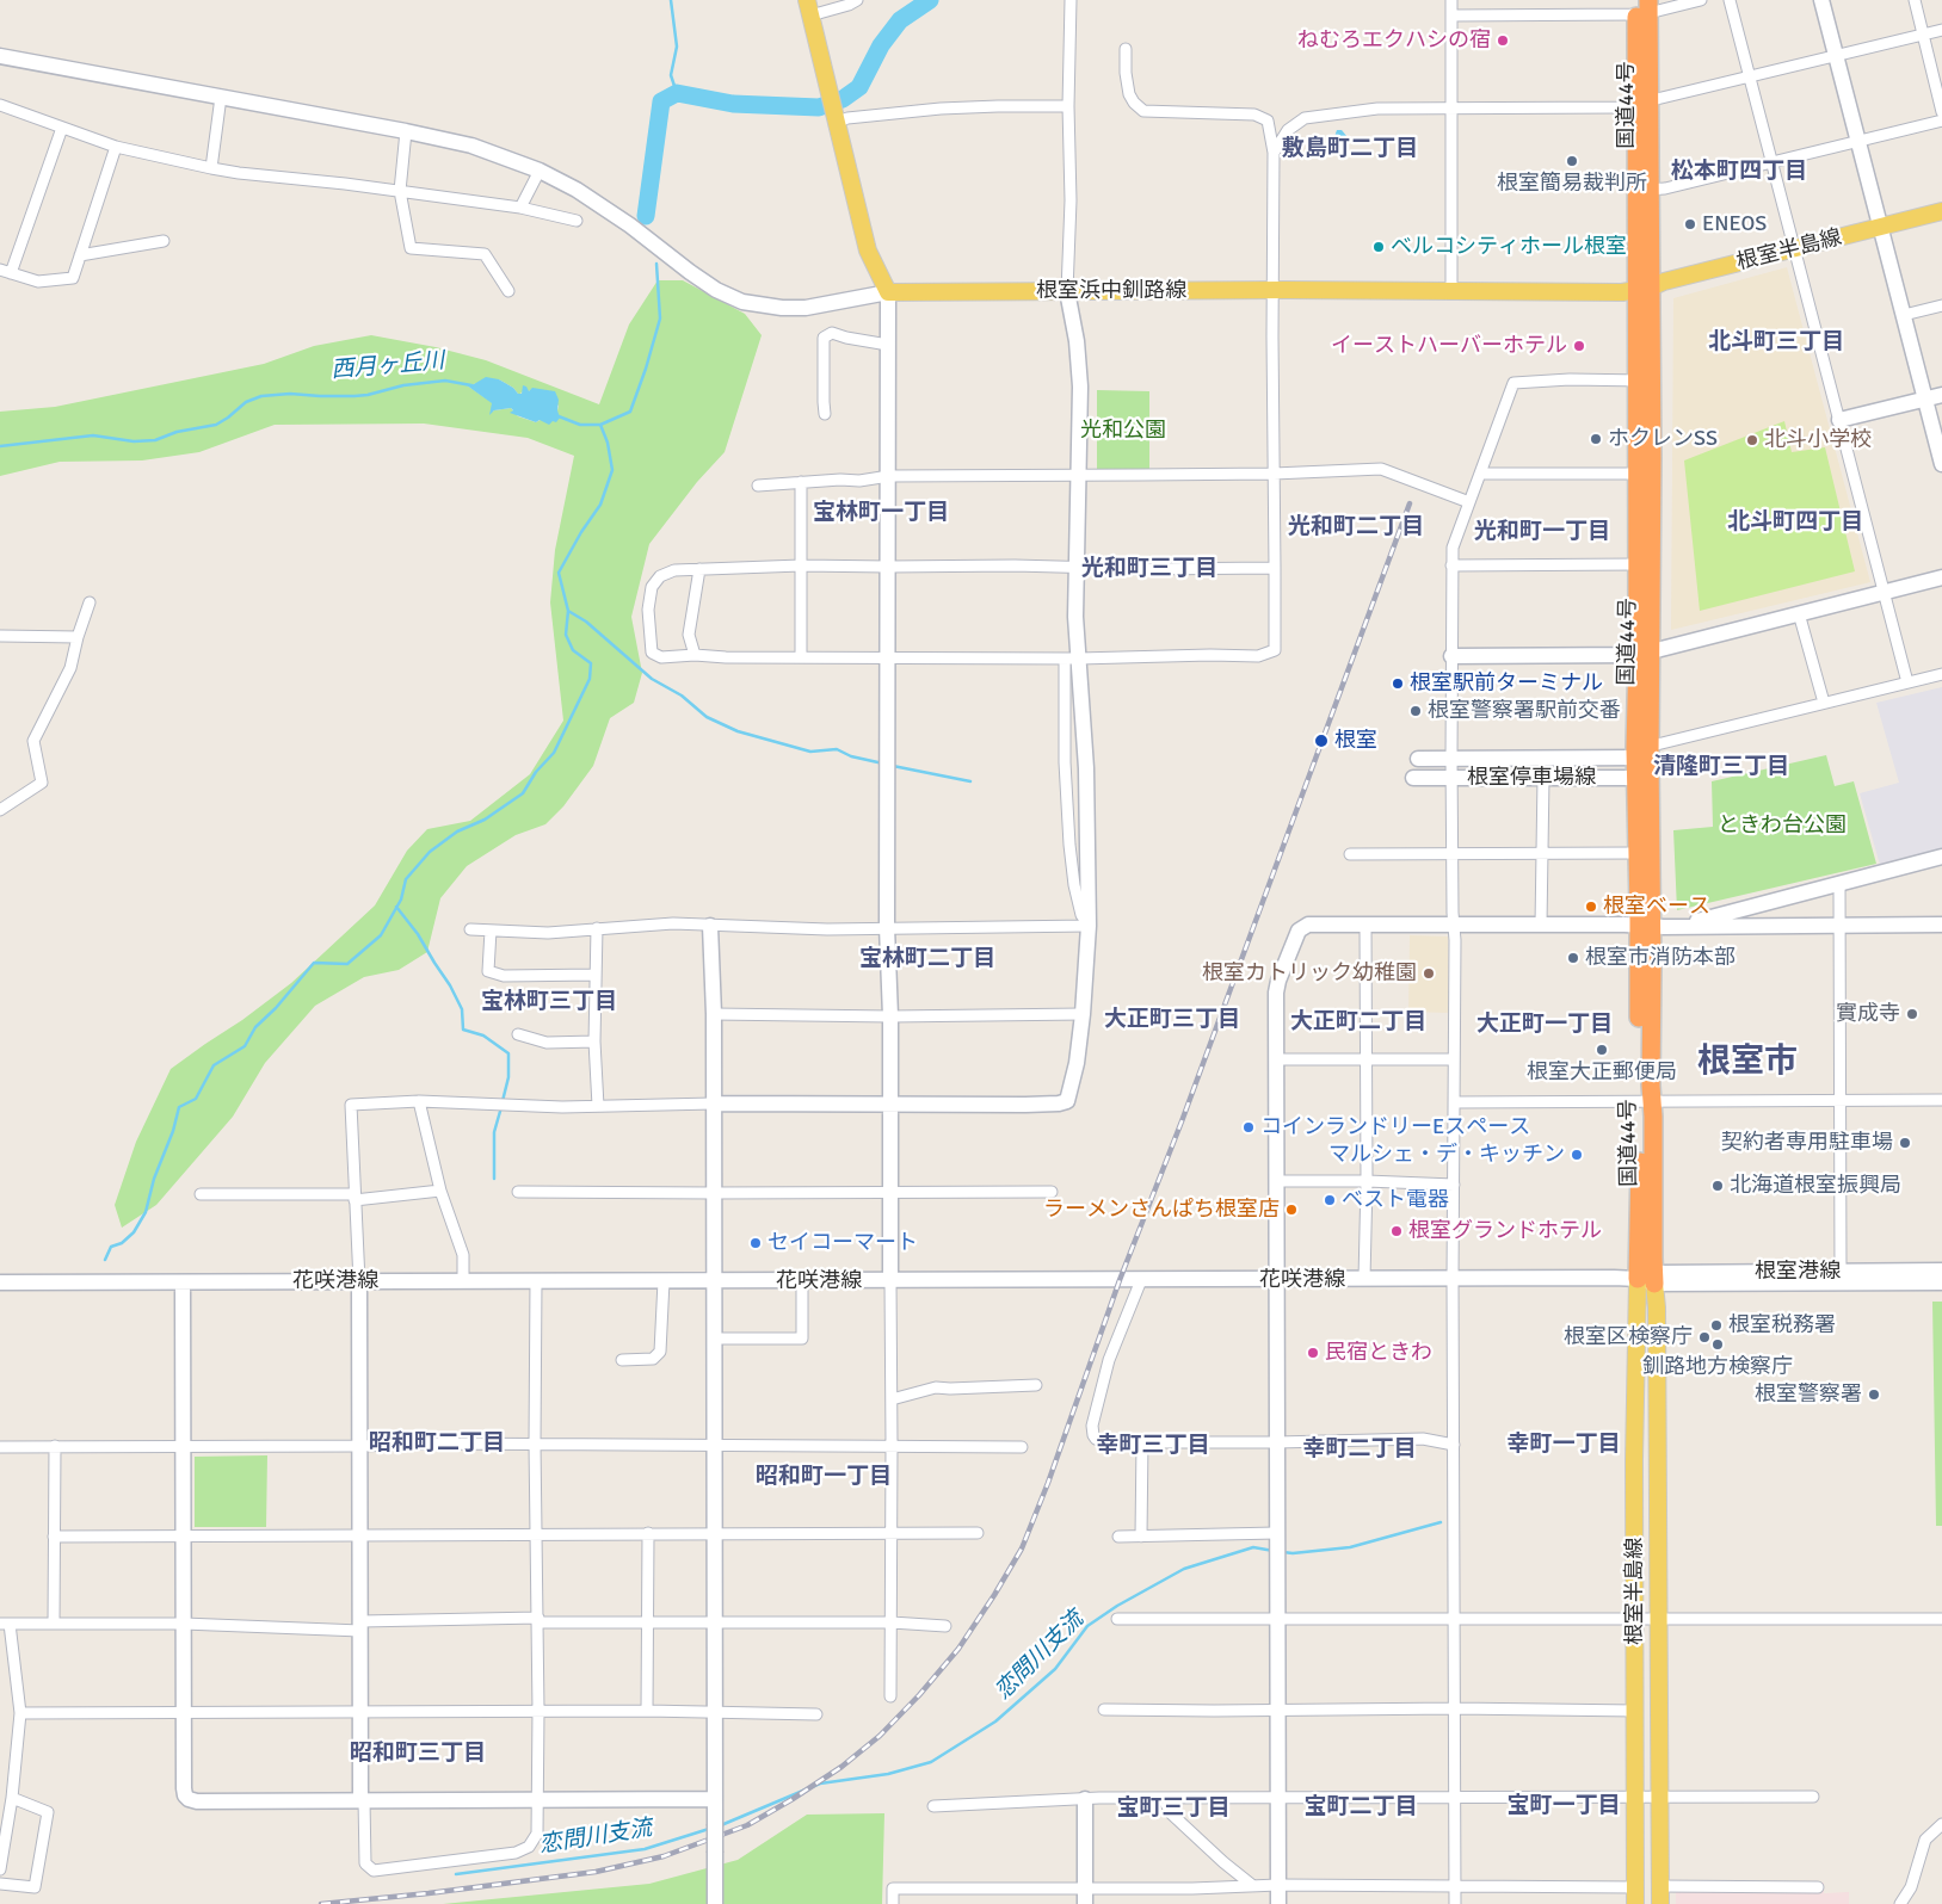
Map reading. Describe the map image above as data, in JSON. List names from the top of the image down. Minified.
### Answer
{"streets":{"highway":["国道44号"],"main road":["根室半島線","根室浜中釧路線"],"street":["根室停車場線","根室港線","花咲港線"]},"crossings":[["国道44号","根室半島線"],["国道44号","根室浜中釧路線"],["国道44号","根室停車場線"],["国道44号","根室港線"],["国道44号","花咲港線"],["根室半島線","根室浜中釧路線"],["根室半島線","根室港線"],["根室半島線","花咲港線"],["根室港線","花咲港線"]],"districts":["敷島町二丁目","松本町四丁目","北斗町三丁目","宝林町一丁目","北斗町四丁目","光和町二丁目","光和町一丁目","光和町三丁目","清隆町三丁目","宝林町二丁目","宝林町三丁目","大正町三丁目","大正町二丁目","大正町一丁目","根室市","昭和町二丁目","幸町一丁目","幸町三丁目","幸町二丁目","昭和町一丁目","昭和町三丁目","宝町一丁目","宝町二丁目","宝町三丁目"],"water":["西月ヶ丘川","恋問川支流"],"parks":["光和公園","ときわ台公園"],"places":["ねむろエクハシの宿","根室簡易裁判所","ENEOS","ベルコシティホール根室","イーストハーバーホテル","ホクレンSS","北斗小学校","根室駅前ターミナル","根室警察署駅前交番","根室","根室ベース","根室市消防本部","根室カトリック幼稚園","實成寺","根室大正郵便局","コインランドリーEスペース","契約者専用駐車場","マルシェ・デ・キッチン","北海道根室振興局","ベスト電器","ラーメンさんぱち根室店","根室グランドホテル","セイコーマート","根室税務署","根室区検察庁","釧路地方検察庁","民宿ときわ","根室警察署"]}
